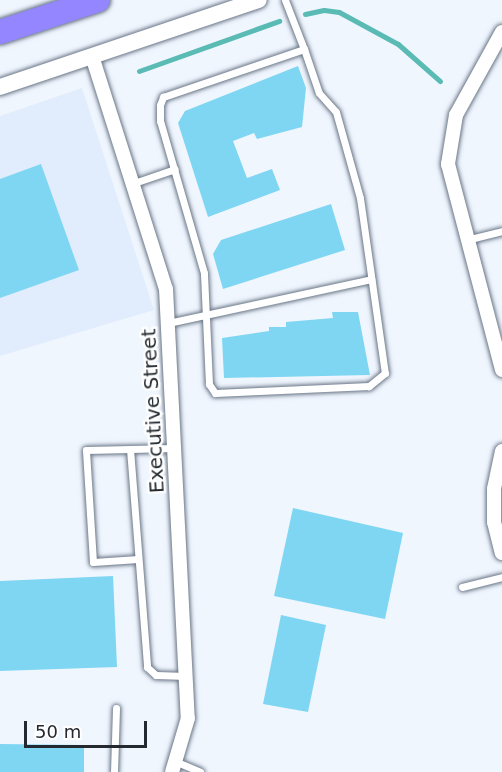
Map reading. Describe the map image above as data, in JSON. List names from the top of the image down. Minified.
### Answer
{"streets":{"street":["Executive Street"]},"scale_bar":"50 m"}
